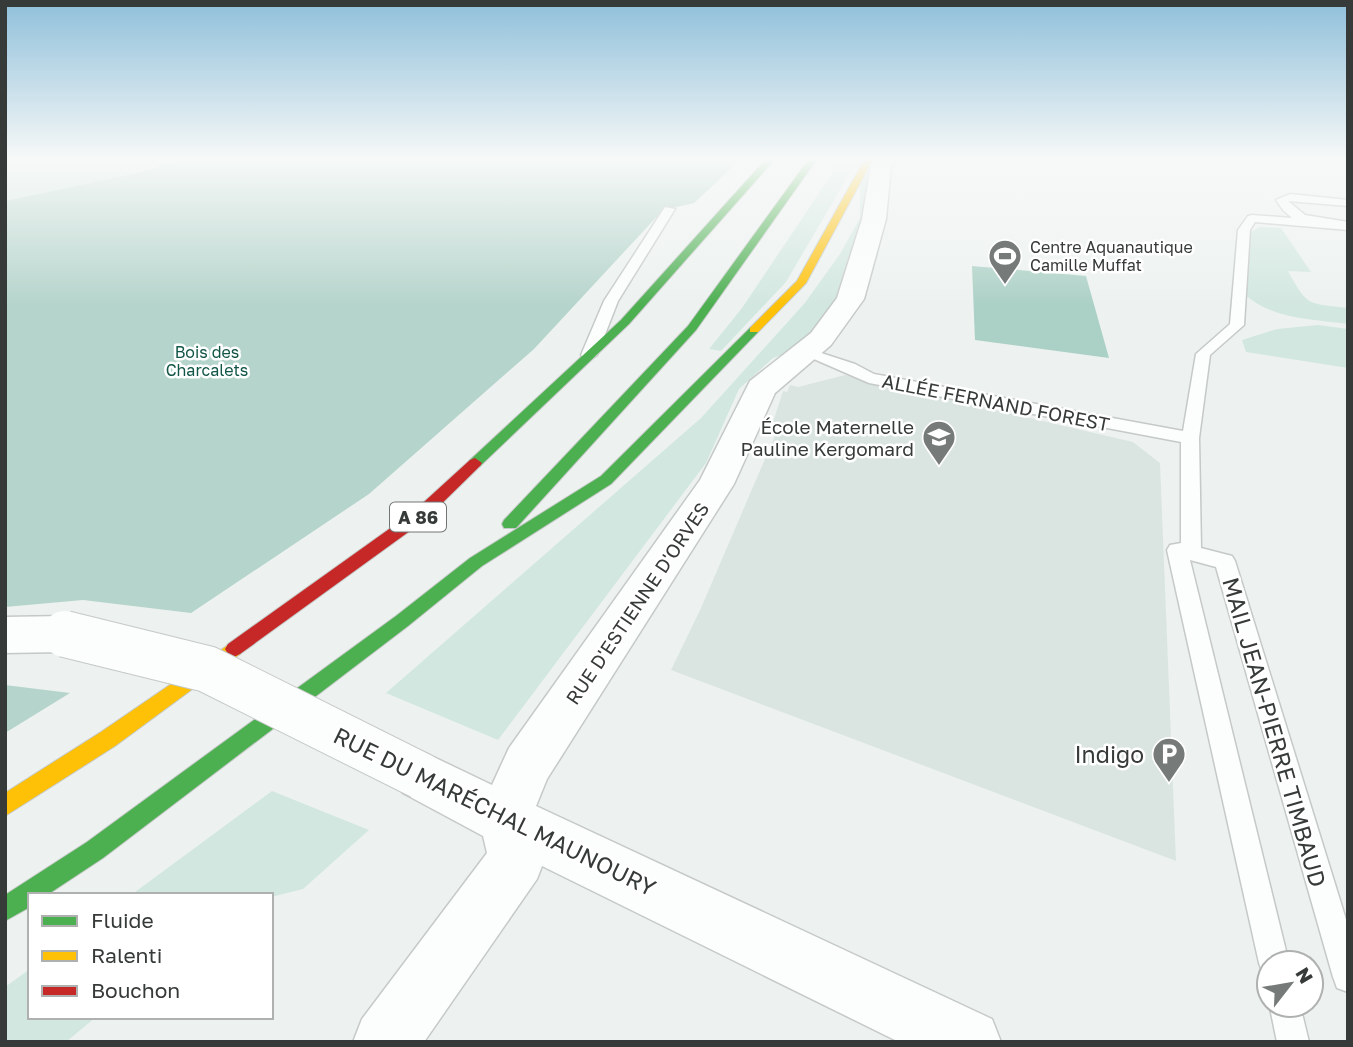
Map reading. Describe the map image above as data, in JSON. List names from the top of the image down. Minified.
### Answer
{"streets":{"highway":["A 86"],"street":["RUE D'ESTIENNE D'ORVES","RUE DU MARÉCHAL MAUNOURY"],"lane":["ALLÉE FERNAND FOREST","MAIL JEAN-PIERRE TIMBAUD"]},"crossings":[["ALLÉE FERNAND FOREST","RUE D'ESTIENNE D'ORVES"],["RUE D'ESTIENNE D'ORVES","RUE DU MARÉCHAL MAUNOURY"]],"parks":["Bois des Charcalets"],"places":{"sports":["Centre Aquanautique Camille Muffat"],"school or university":["École Maternelle Pauline Kergomard"],"parking":["Indigo"]},"legend":["Fluide","Ralenti","Bouchon"],"north":"top right"}
